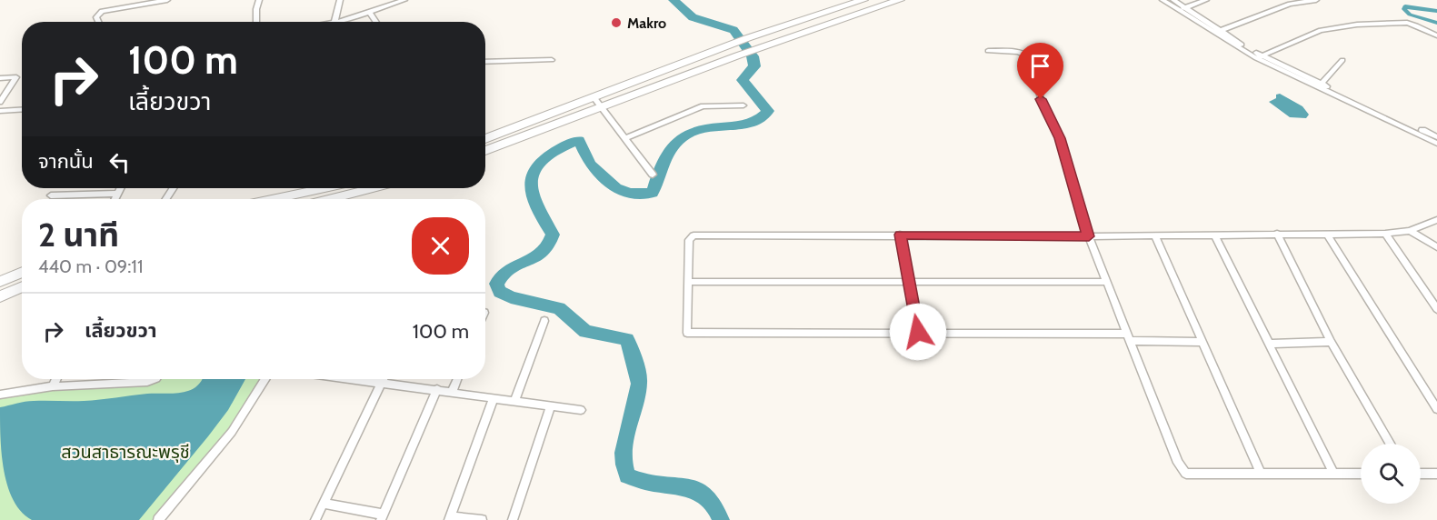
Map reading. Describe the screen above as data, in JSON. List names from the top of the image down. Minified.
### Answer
{"parks":["สวนสาธารณะพรุชี"],"places":["Makro"],"page":{"turn":["100 m","เลี้ยวขวา"],"then":"จากนั้น","heading":["2 นาที","440 m · 09:11"],"list":[{"name":"เลี้ยวขวา","value":"100 m"}]}}
